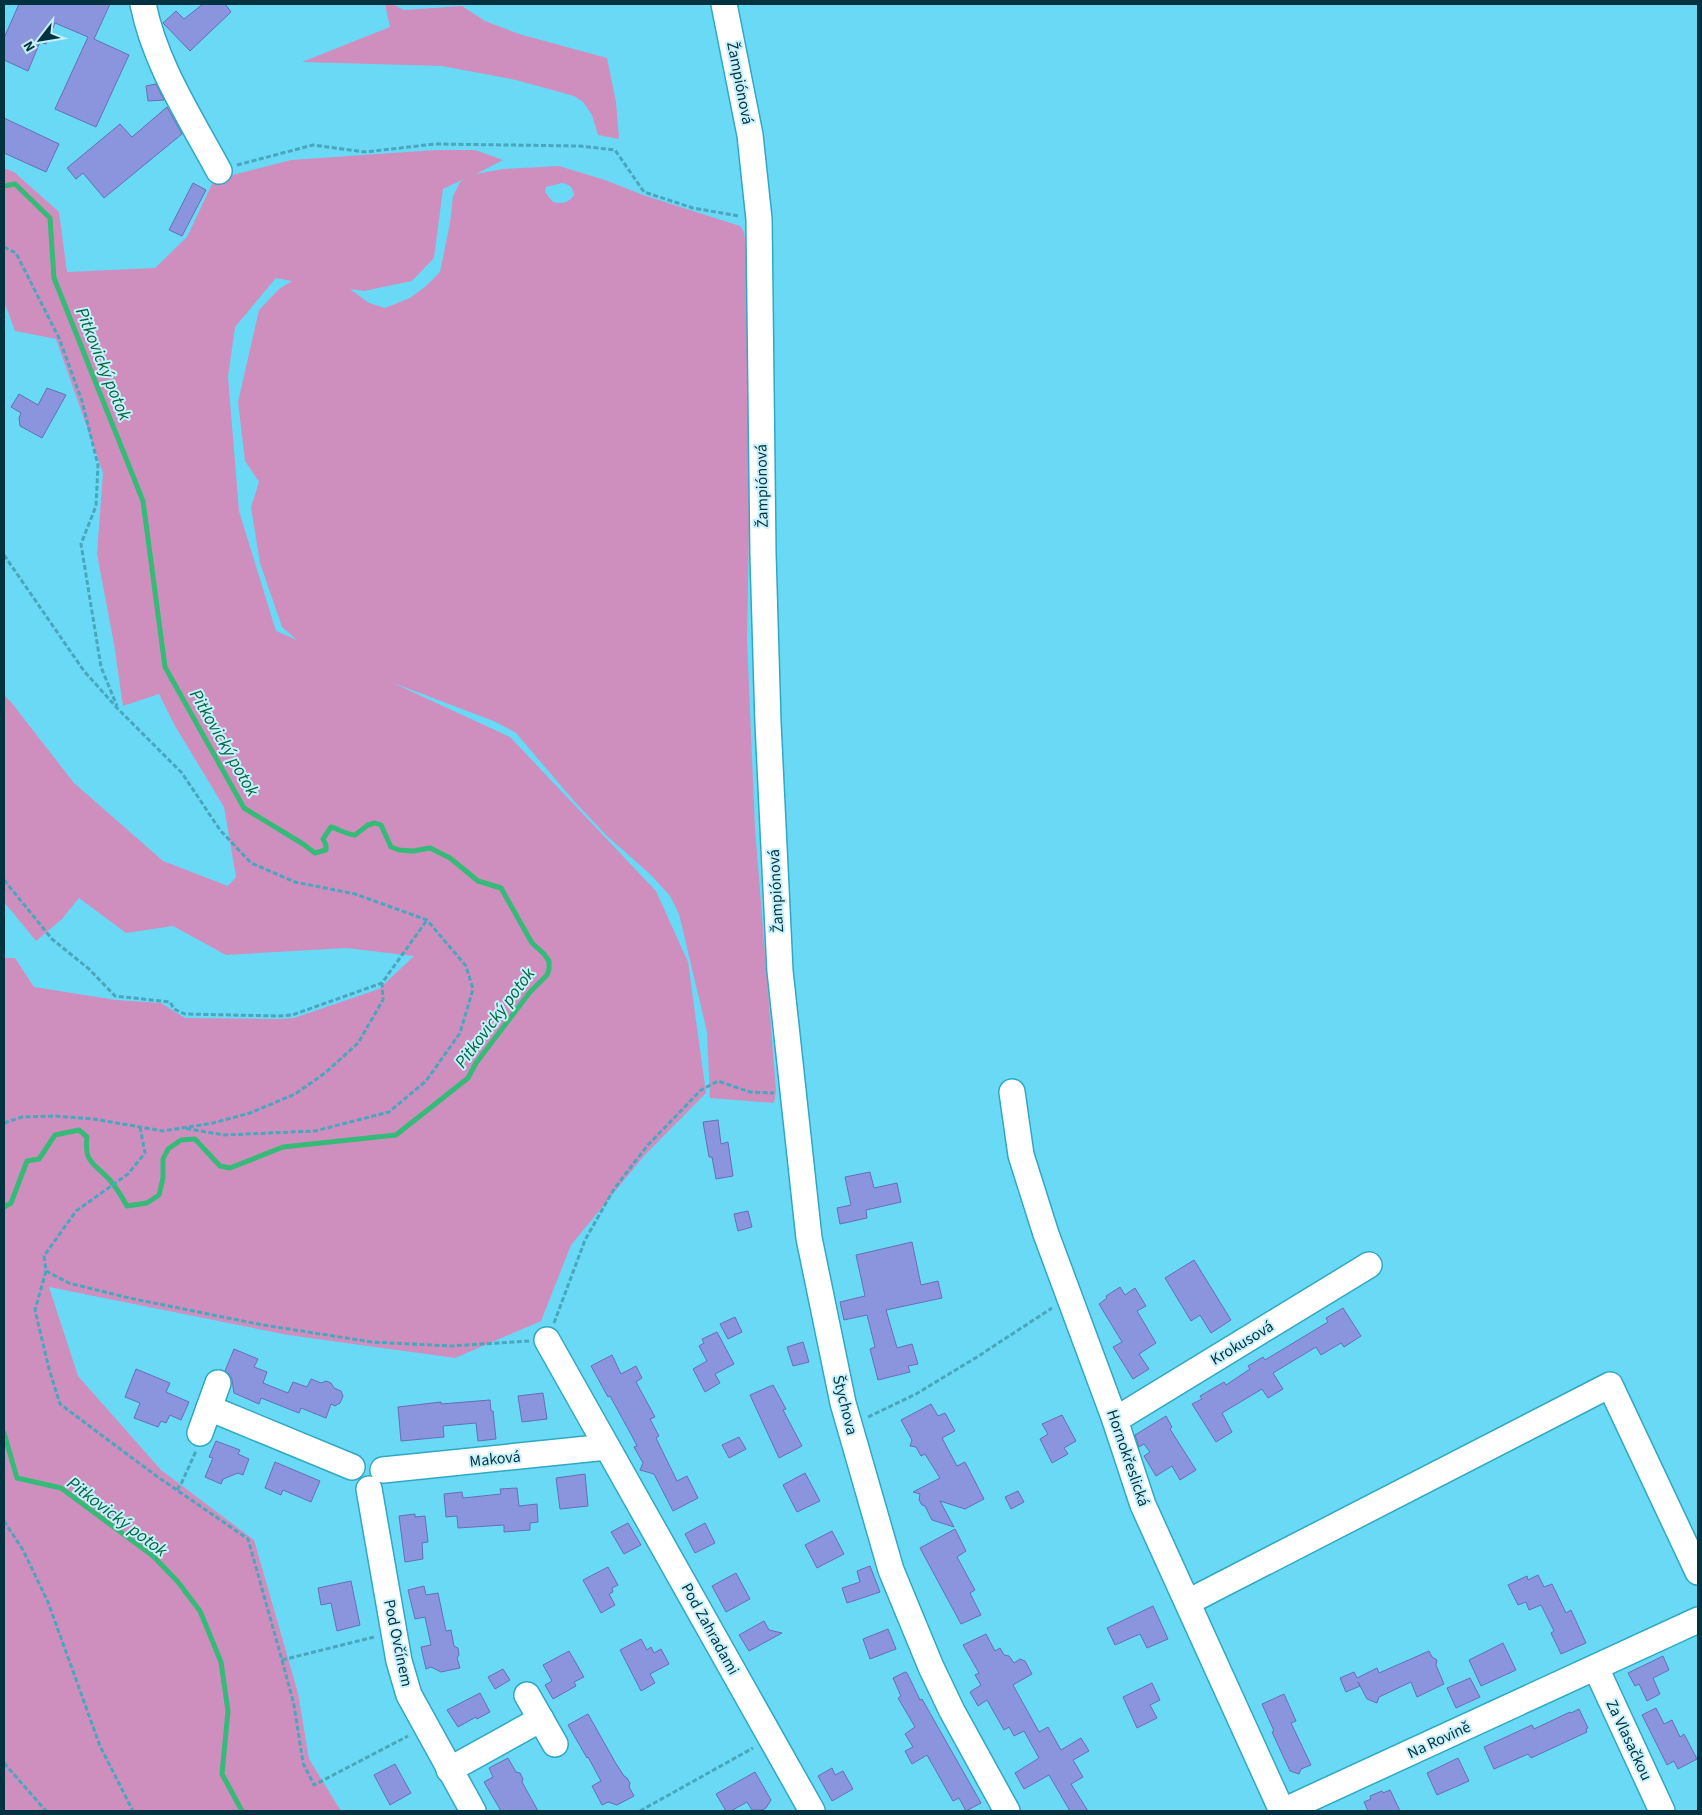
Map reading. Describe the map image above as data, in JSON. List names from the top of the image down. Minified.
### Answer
{"streets":{"street":["Žampiónová","Krokusová","Štychova","Hornokřeslická","Maková","Pod Zahradami","Pod Ovčínem","Na Rovině","Za Vlasačkou"]},"crossings":[["Žampiónová","Štychova"],["Krokusová","Hornokřeslická"],["Hornokřeslická","Na Rovině"],["Maková","Pod Zahradami"],["Maková","Pod Ovčínem"],["Na Rovině","Za Vlasačkou"]],"water":["Pitkovický potok"],"north":"bottom left"}
